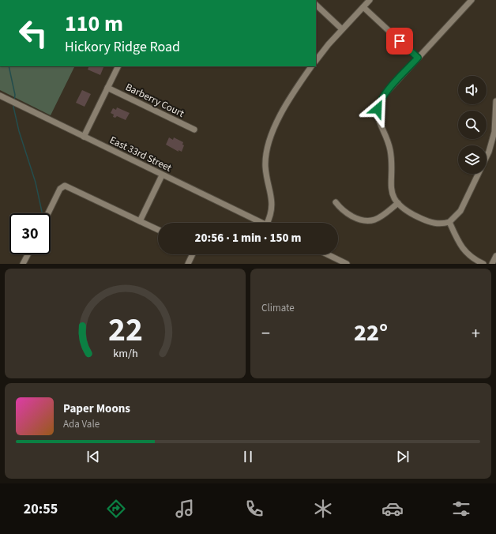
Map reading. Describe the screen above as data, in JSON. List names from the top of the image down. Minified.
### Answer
{"streets":{"street":["Barberry Court","East 33rd Street"]},"page":{"turn":["110 m","Hickory Ridge Road"],"limit":"30","trip":"20:56 · 1 min · 150 m","tile":"Climate","heat":["−","22°","+"],"song":["Paper Moons","Ada Vale"],"tabs":"20:55","gauge":["22","km/h"]}}
